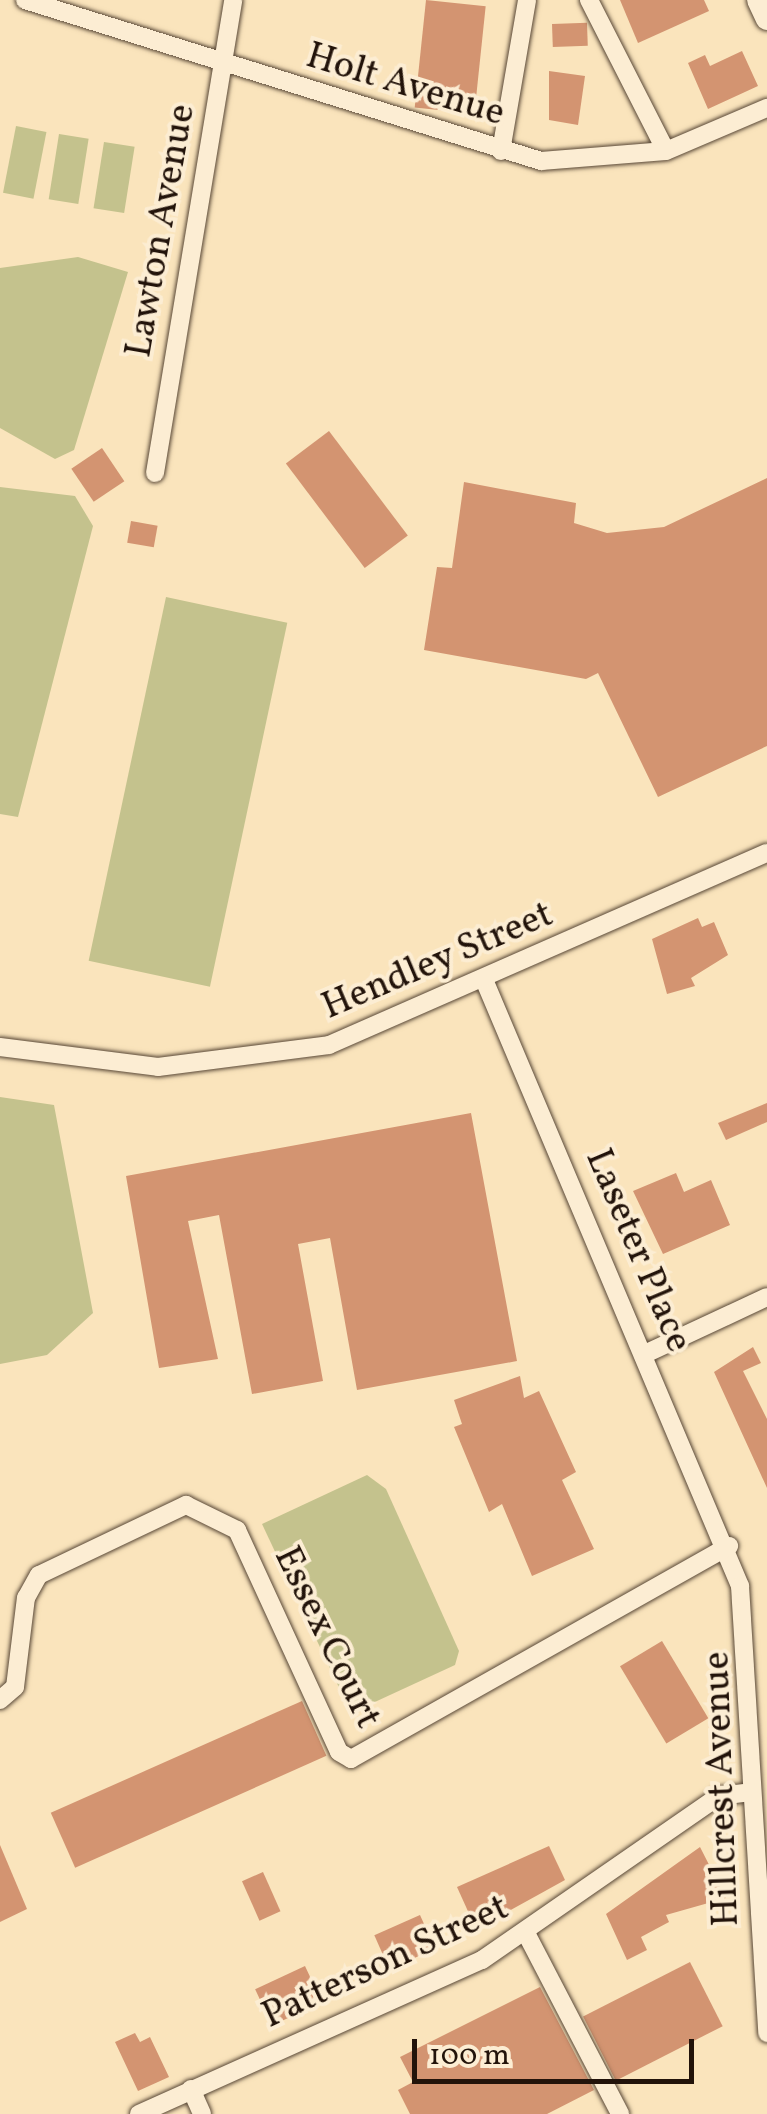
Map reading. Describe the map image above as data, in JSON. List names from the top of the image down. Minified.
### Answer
{"streets":{"street":["Holt Avenue","Lawton Avenue","Hendley Street","Laseter Place","Essex Court","Hillcrest Avenue","Patterson Street"]},"crossings":[["Holt Avenue","Lawton Avenue"],["Hendley Street","Laseter Place"],["Laseter Place","Essex Court"],["Laseter Place","Hillcrest Avenue"],["Essex Court","Hillcrest Avenue"],["Hillcrest Avenue","Patterson Street"]],"scale_bar":"100 m"}
